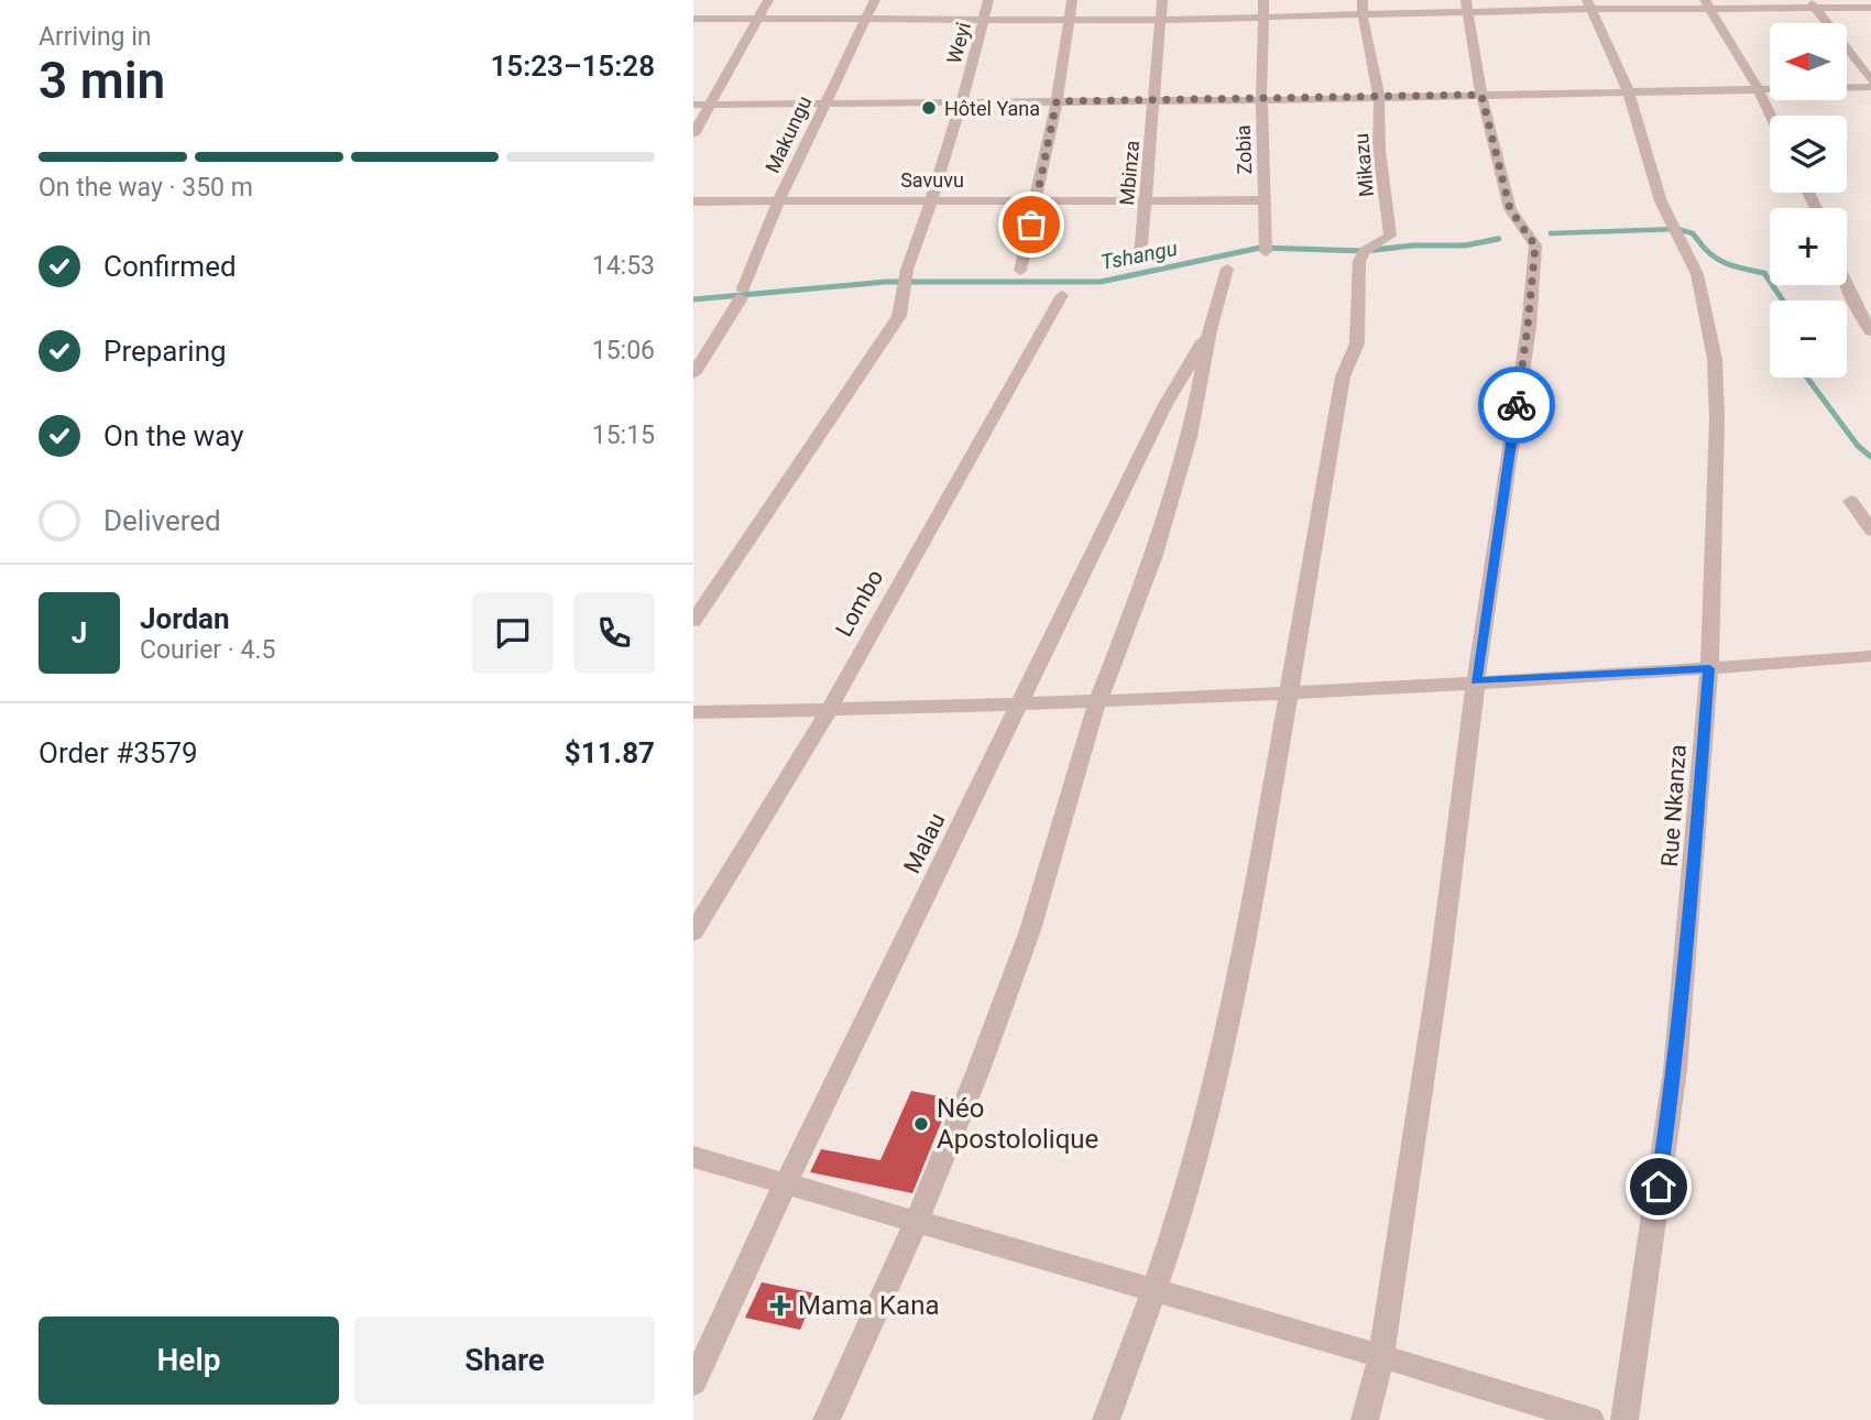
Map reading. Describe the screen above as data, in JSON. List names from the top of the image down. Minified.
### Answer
{"streets":{"street":["Weyi","Makungu","Zobia","Mikazu","Mbinza","Savuvu","Lombo","Rue Nkanza","Malau"]},"crossings":[["Weyi","Savuvu"],["Makungu","Savuvu"],["Zobia","Savuvu"],["Mbinza","Savuvu"]],"water":["Tshangu"],"places":{"other":["Hôtel Yana","Néo Apostololique"],"health":["Mama Kana"]},"north":"left","page":{"heading":["3 min","Arriving in","15:23–15:28"],"panel":["Jordan","Courier · 4.5","Order #3579","$11.87"],"map_buttons":["+","−"],"bar":"On the way · 350 m","list":[["Confirmed","14:53"],["Preparing","15:06"],["On the way","15:15"],"Delivered"],"round":"J","buttons":["Help","Share"]}}
